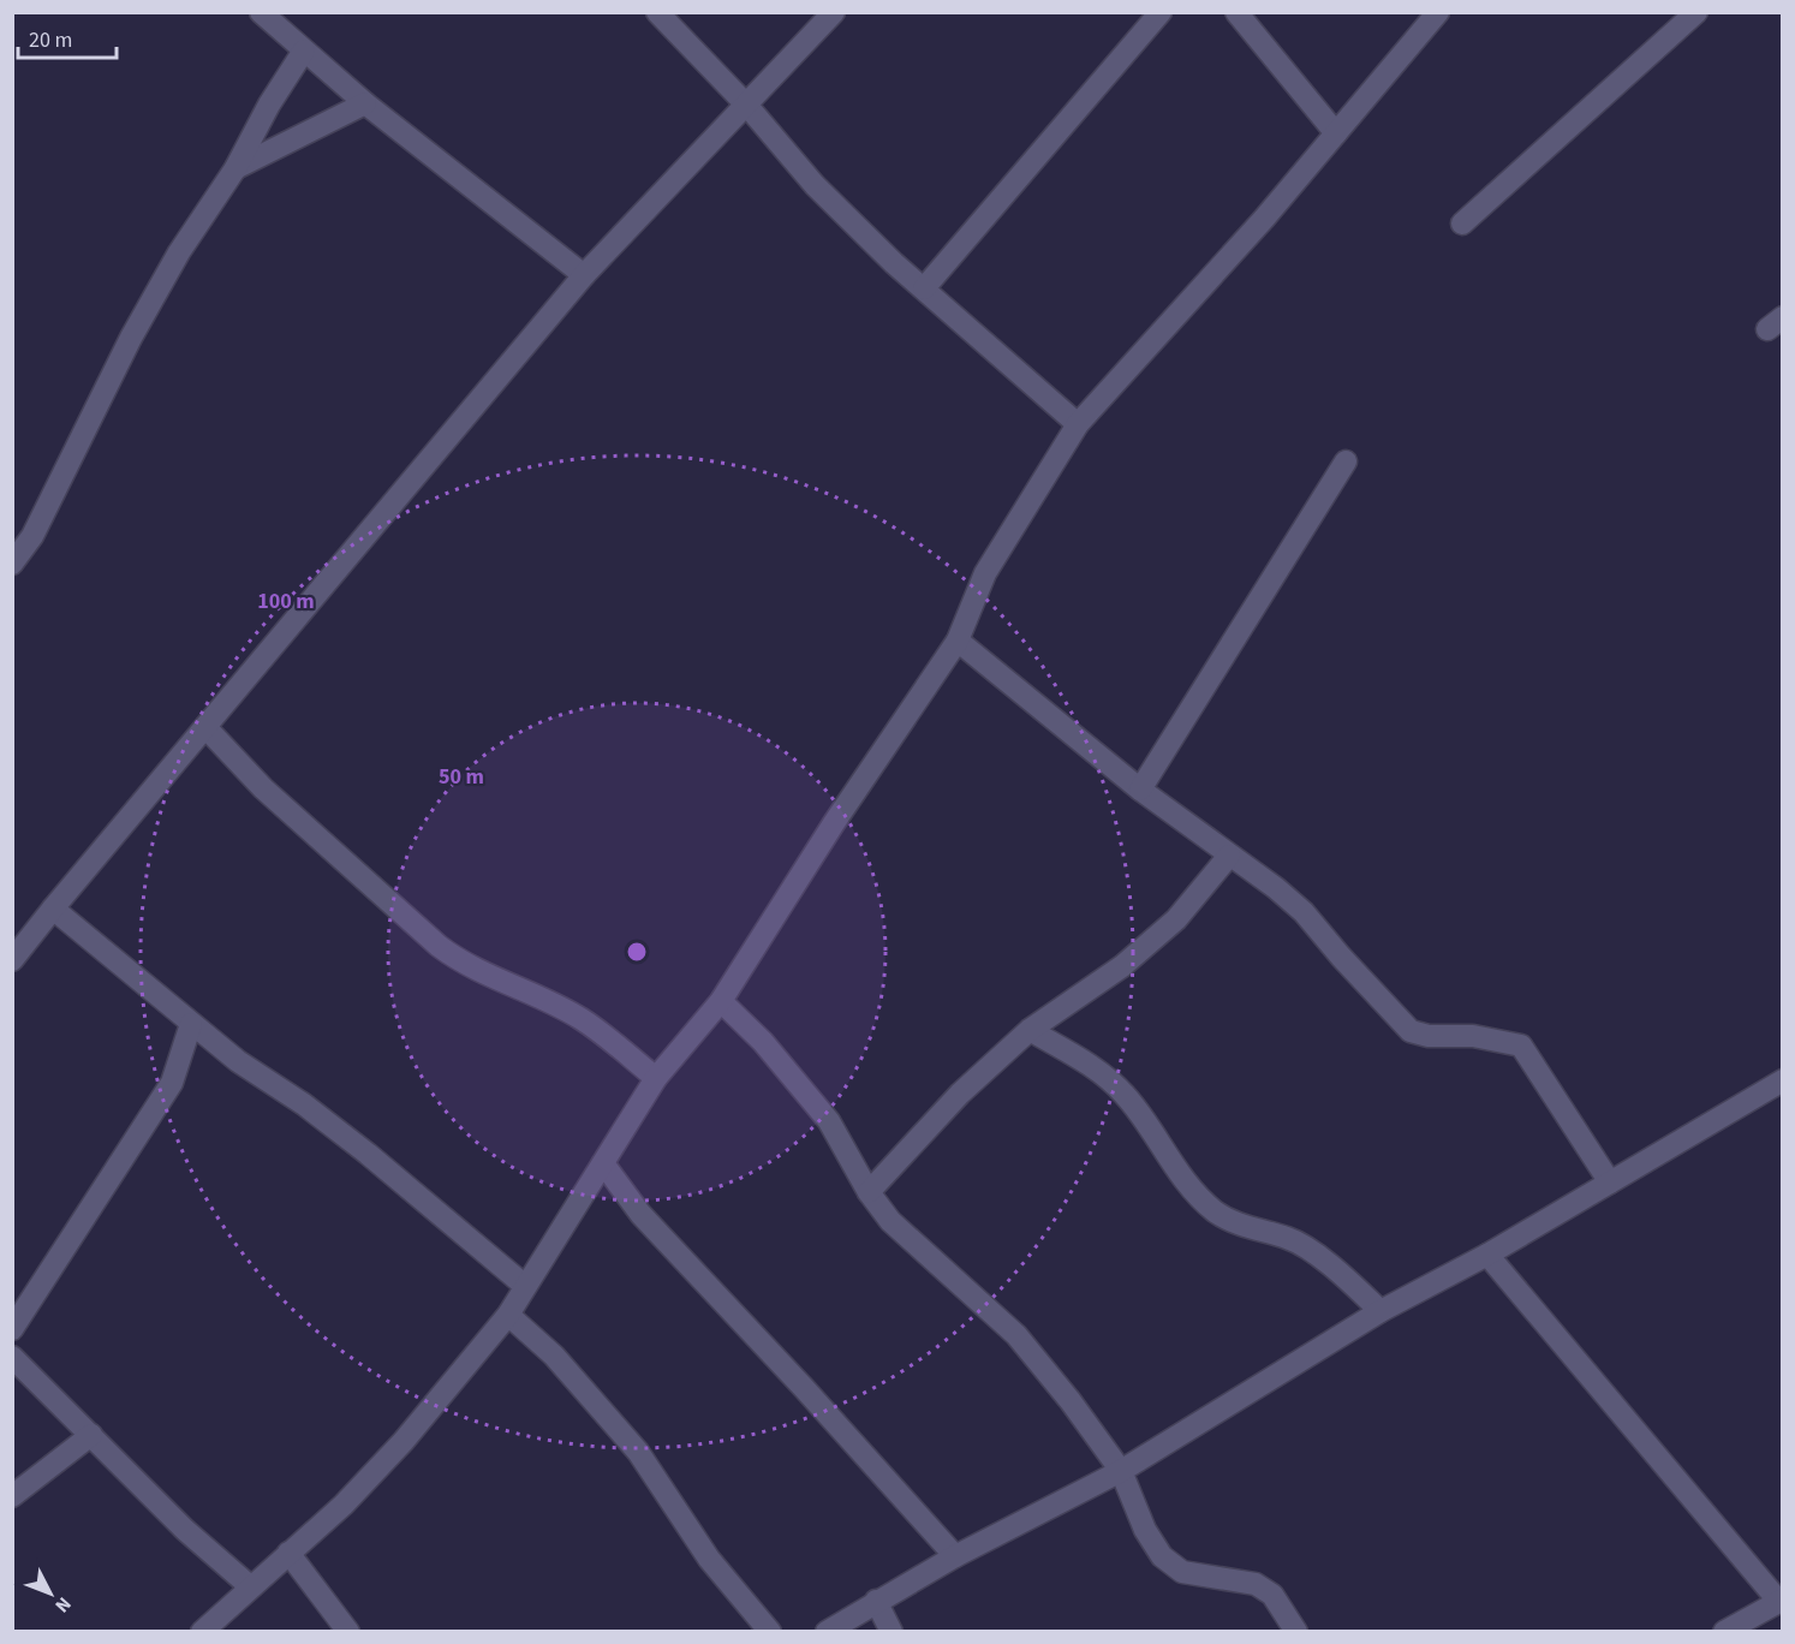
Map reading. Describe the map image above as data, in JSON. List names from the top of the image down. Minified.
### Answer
{"scale_bar":"20 m","north":"bottom right","rings":["100 m","50 m"]}
